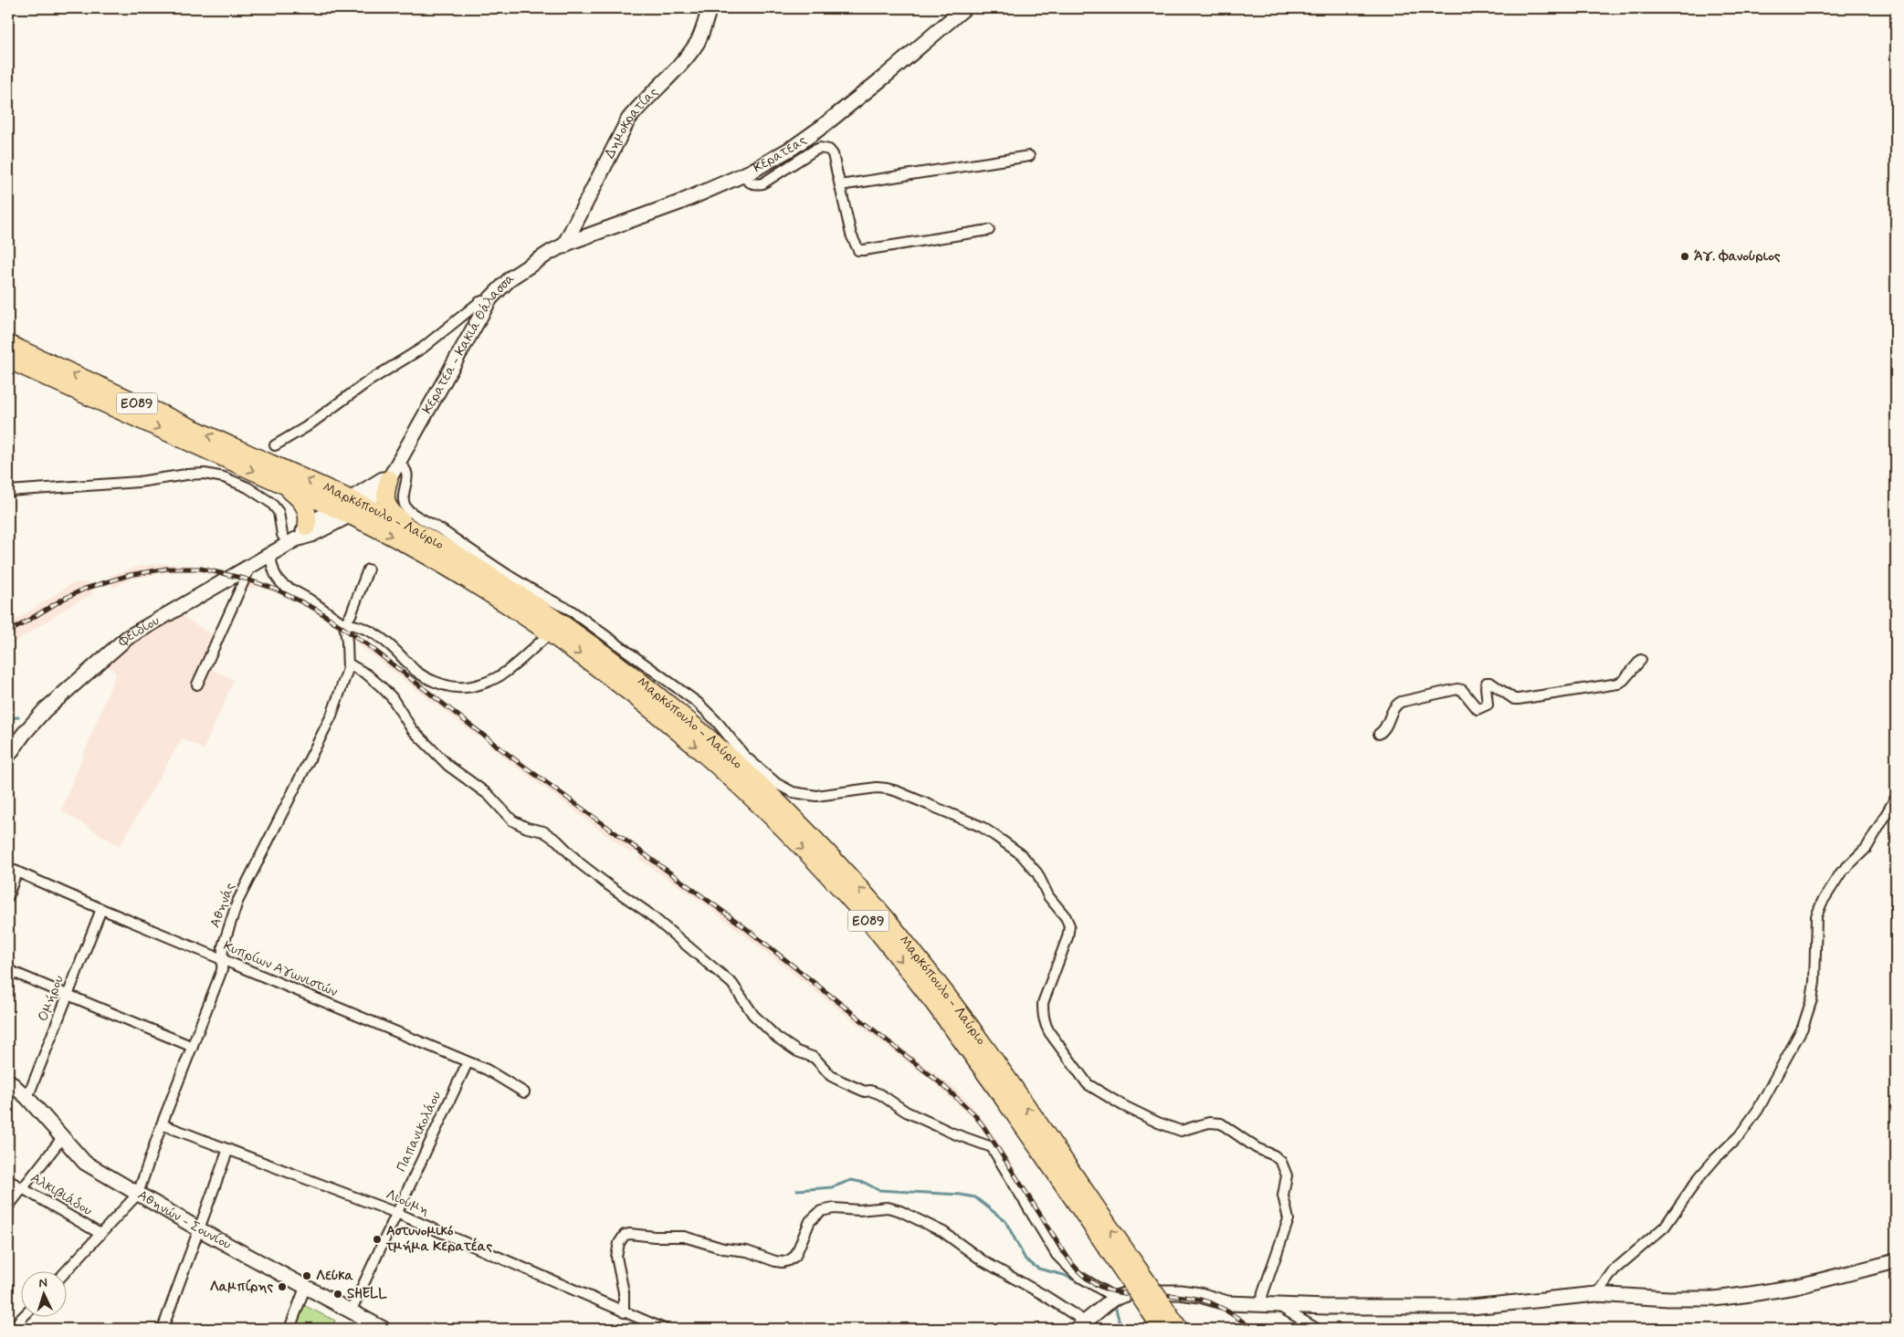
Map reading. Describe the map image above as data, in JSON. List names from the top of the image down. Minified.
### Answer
{"streets":{"highway":["ΕΟ89","Μαρκόπουλο - Λαύριο"],"main road":["Δημοκρατίας","Κερατέας","Κερατέα - Κακιά Θάλασσα","Φειδίου","Αθηνών - Σουνίου"],"street":["Αθηνάς","Κυπρίων Αγωνιστών","Ομήρου","Παπανικολάου","Αλκιβιάδου","Λιούμη"]},"crossings":[["Δημοκρατίας","Κερατέας"],["Δημοκρατίας","Κερατέα - Κακιά Θάλασσα"],["Κερατέας","Κερατέα - Κακιά Θάλασσα"],["Κερατέα - Κακιά Θάλασσα","Μαρκόπουλο - Λαύριο"],["Αθηνάς","Κυπρίων Αγωνιστών"],["Αθηνάς","Αλκιβιάδου"],["Αθηνάς","Λιούμη"],["Αθηνάς","Αθηνών - Σουνίου"],["Κυπρίων Αγωνιστών","Ομήρου"],["Κυπρίων Αγωνιστών","Παπανικολάου"],["Ομήρου","Αθηνών - Σουνίου"],["Παπανικολάου","Λιούμη"],["Παπανικολάου","Αθηνών - Σουνίου"]],"places":["Άγ. Φανούριος","Αστυνομικό τμήμα Κερατέας","Λεύκα","Λαμπίρης","SHELL"],"north":"top"}
